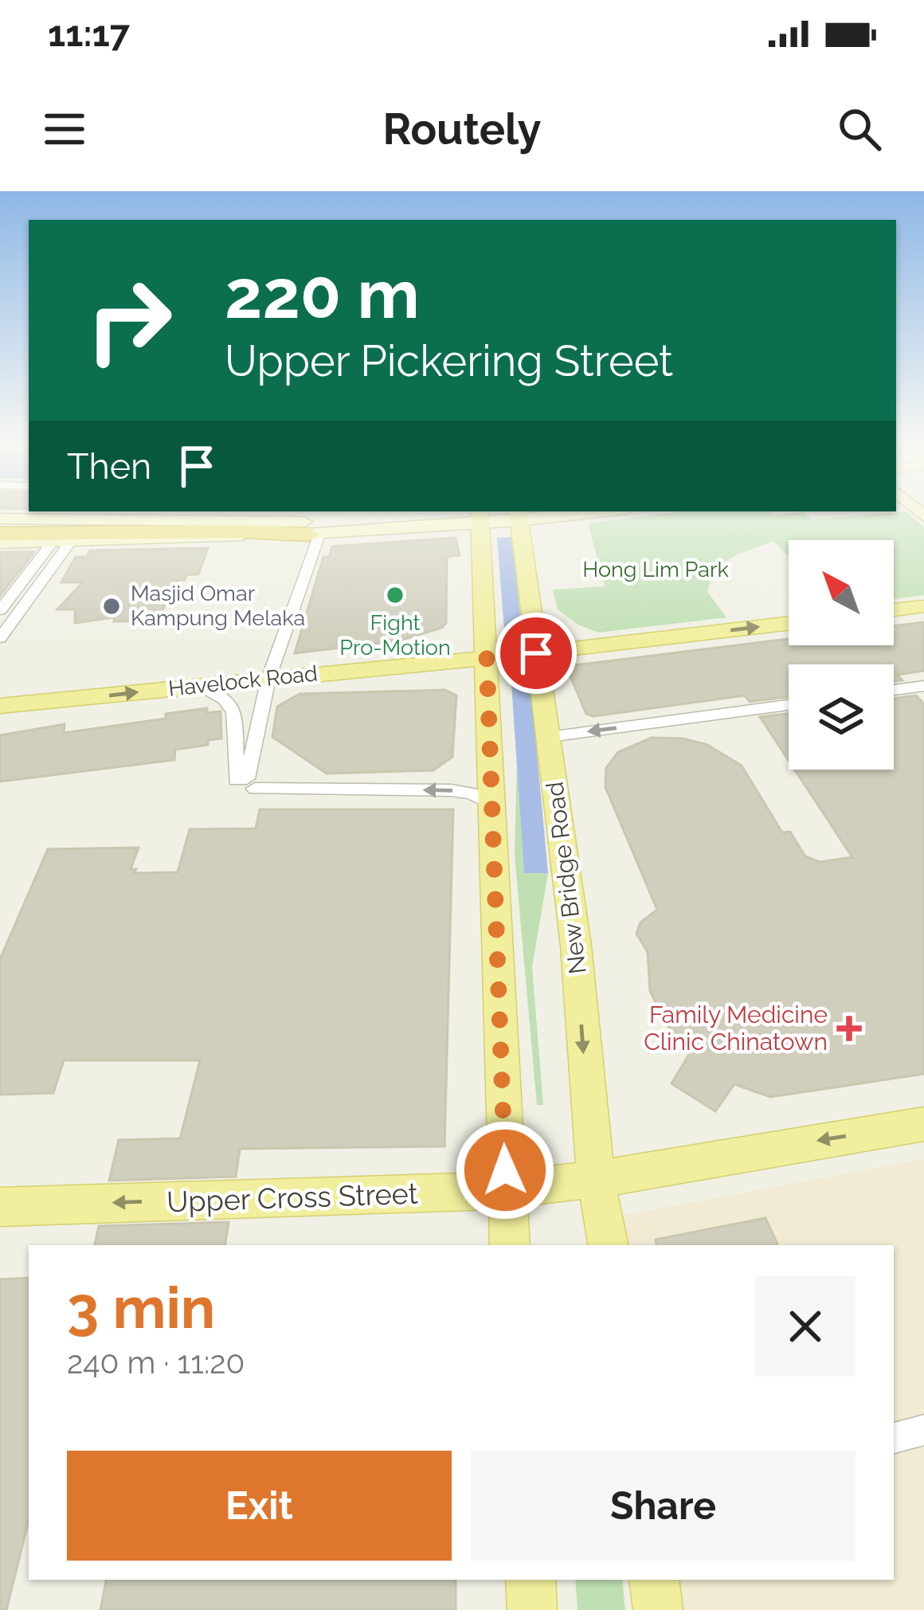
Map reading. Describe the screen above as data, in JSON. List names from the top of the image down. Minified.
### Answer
{"streets":{"main road":["Havelock Road","New Bridge Road","Upper Cross Street"]},"crossings":[["Havelock Road","New Bridge Road"],["New Bridge Road","Upper Cross Street"]],"one_way":["Havelock Road","Upper Cross Street"],"parks":["Hong Lim Park"],"places":{"other":["Fight Pro-Motion","Masjid Omar Kampung Melaka"],"health":["Family Medicine Clinic Chinatown"]},"north":"top left","page":{"status":"11:17","header":"Routely","turn":["220 m","Upper Pickering Street"],"then":"Then","heading":["3 min","240 m · 11:20"],"buttons":["Exit","Share"]}}
